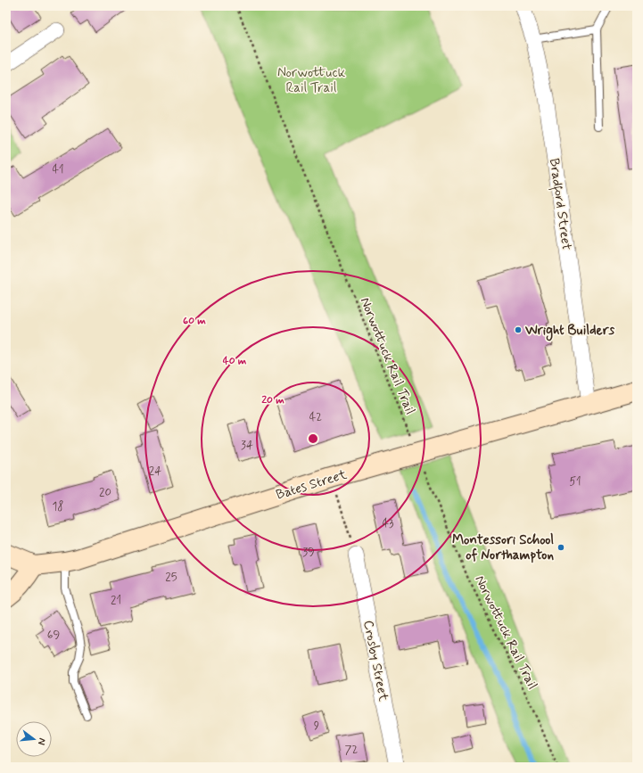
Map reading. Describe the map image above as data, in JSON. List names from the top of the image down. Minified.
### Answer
{"streets":{"street":["Bradford Street","Bates Street","Crosby Street"],"path":["Norwottuck Rail Trail"]},"crossings":[["Bradford Street","Bates Street"]],"parks":["Norwottuck Rail Trail"],"places":["Wright Builders","Montessori School of Northampton"],"house_numbers":["41","42","34","24","51","20","18","43","39","25","21","69","9","72"],"north":"right","rings":["60 m","40 m","20 m"]}
